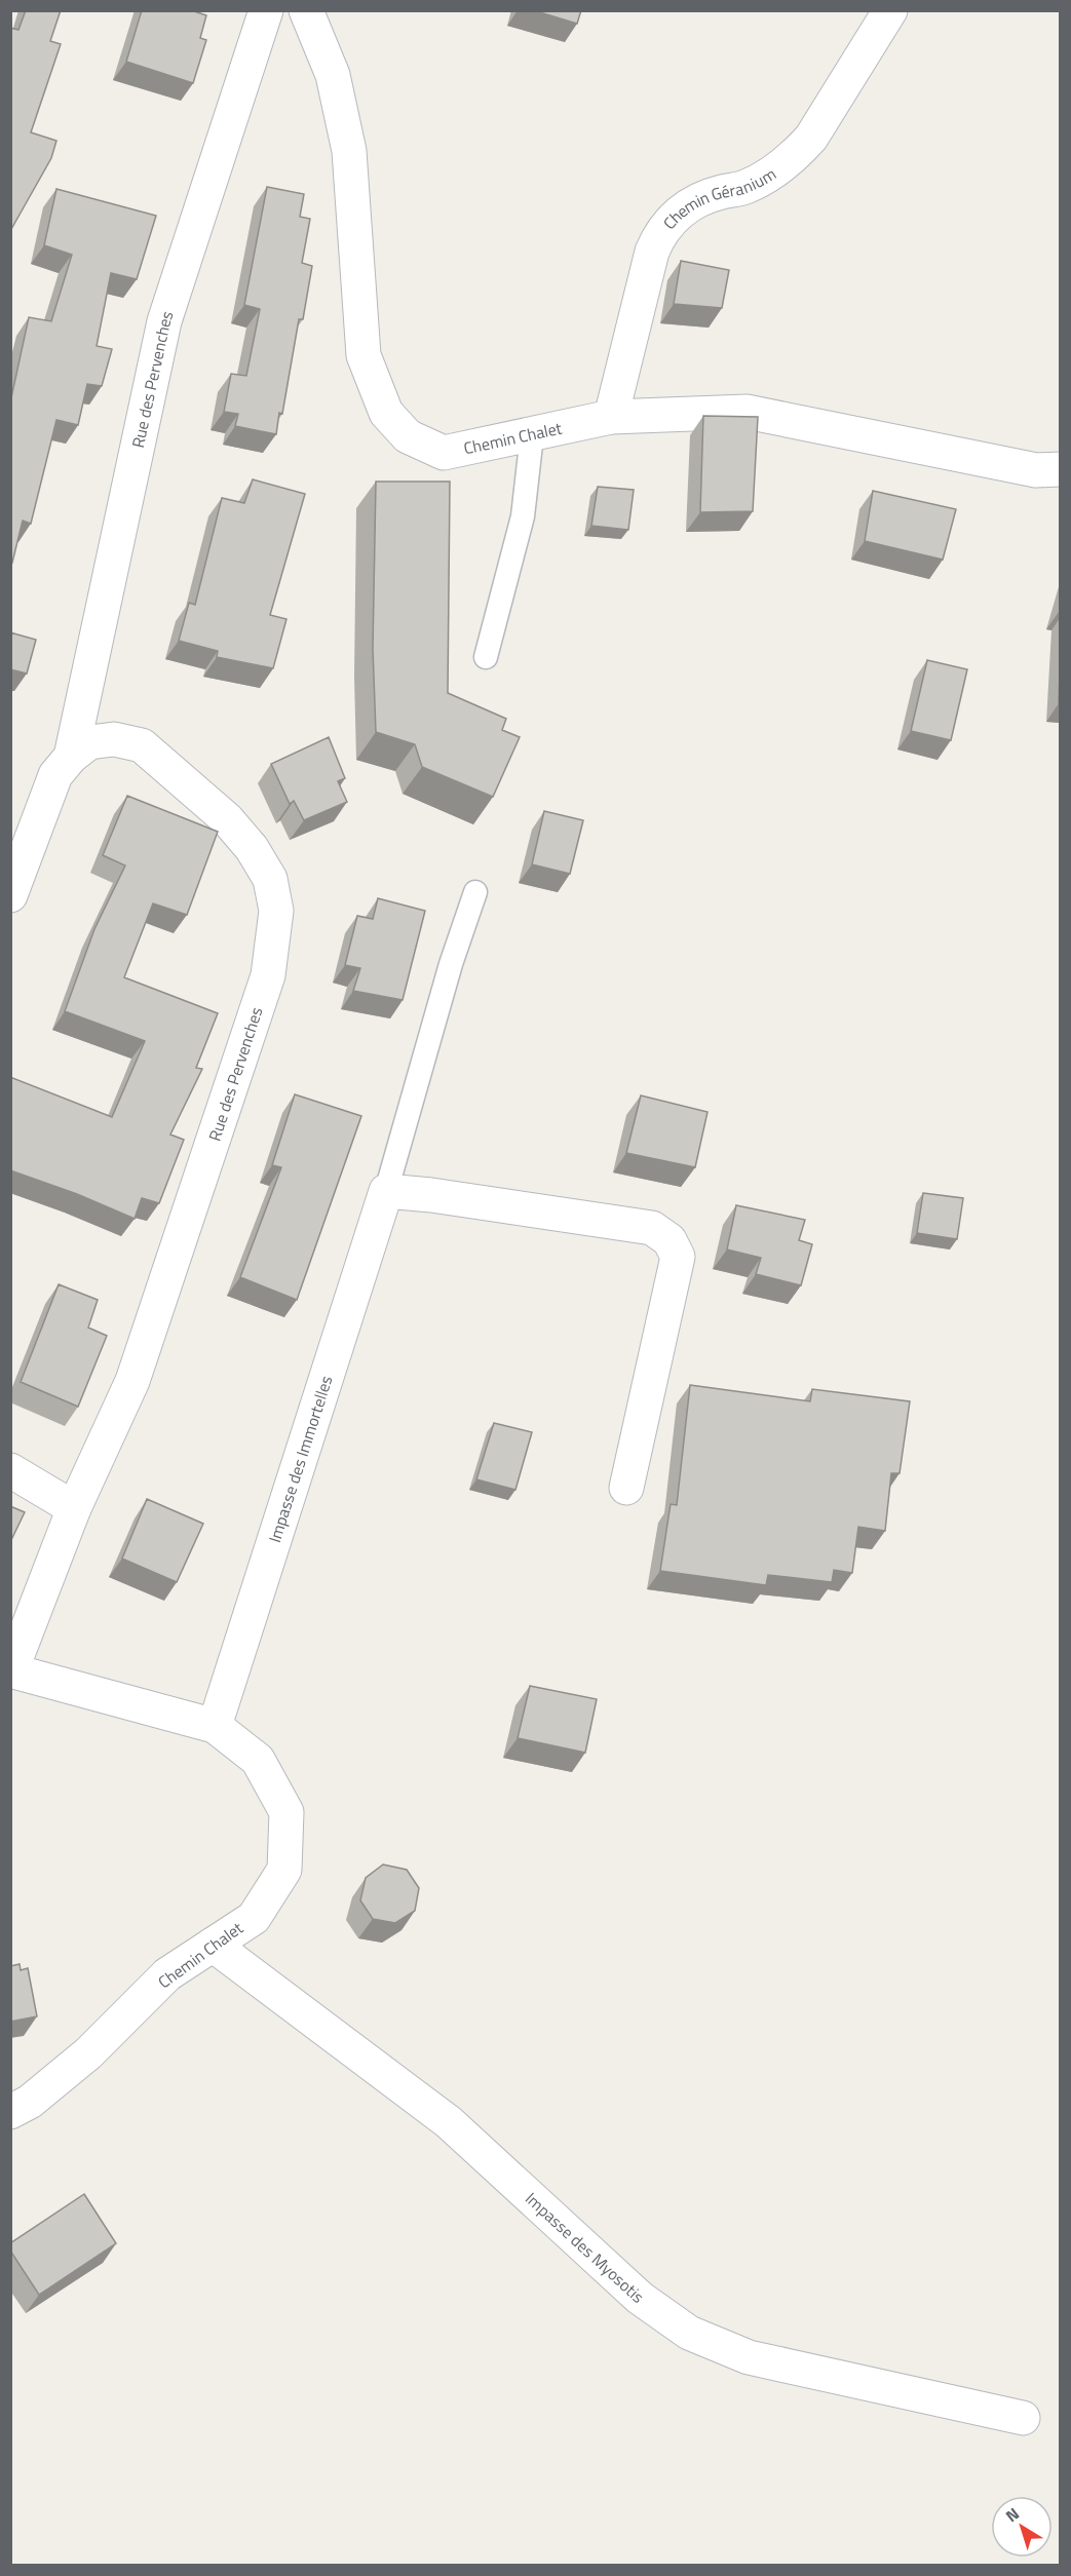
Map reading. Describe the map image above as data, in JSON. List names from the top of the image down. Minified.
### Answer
{"streets":{"street":["Chemin Géranium","Rue des Pervenches","Chemin Chalet","Impasse des Immortelles","Impasse des Myosotis"]},"crossings":[["Chemin Géranium","Chemin Chalet"],["Rue des Pervenches","Chemin Chalet"],["Chemin Chalet","Impasse des Immortelles"],["Chemin Chalet","Impasse des Myosotis"]],"north":"top left"}
